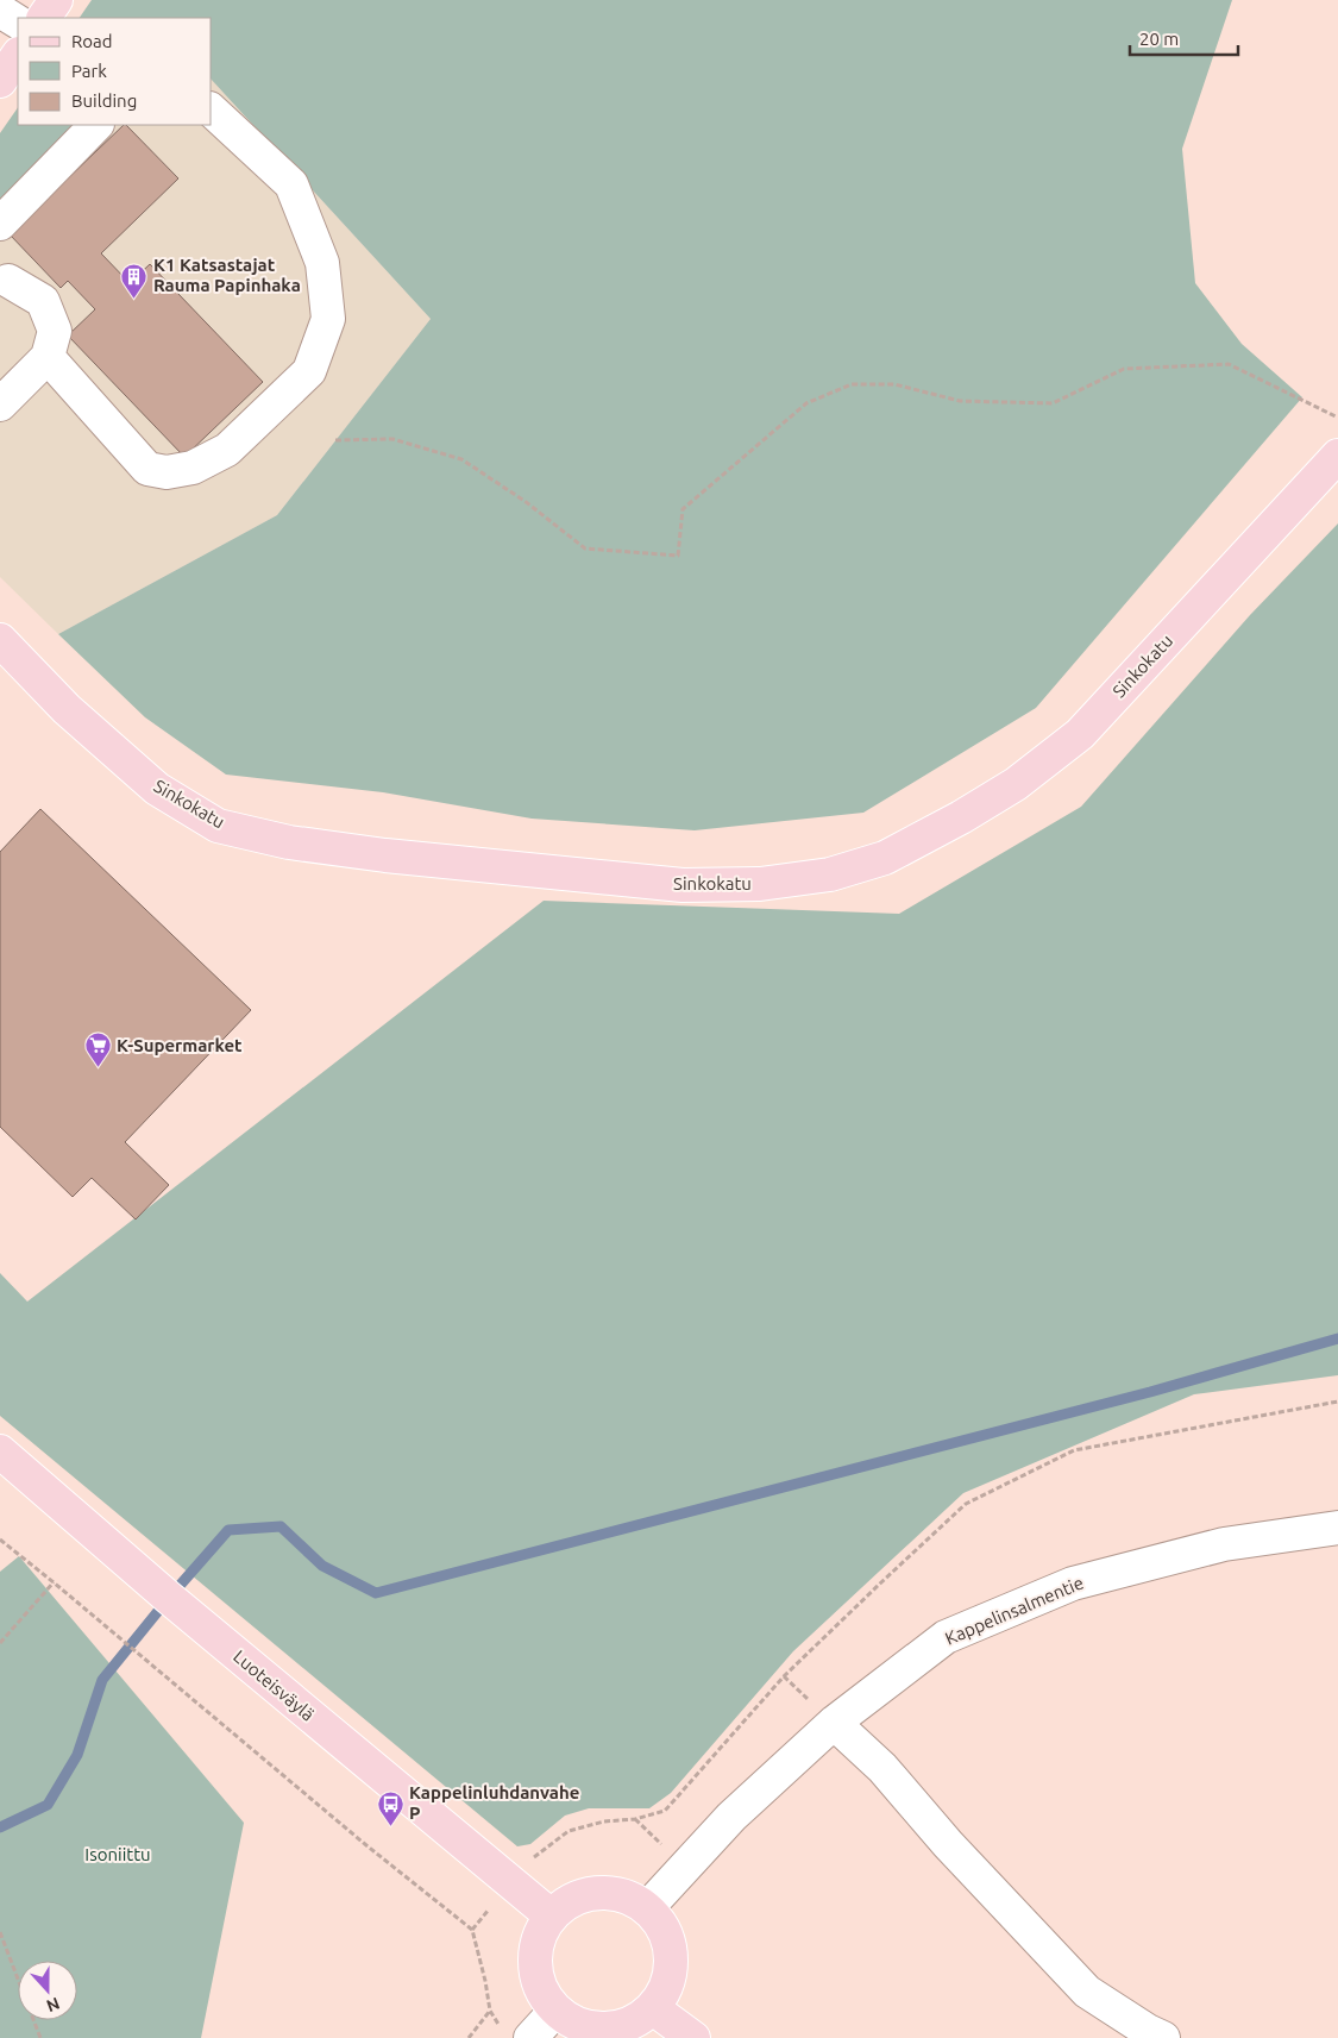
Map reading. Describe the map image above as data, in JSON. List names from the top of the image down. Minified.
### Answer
{"streets":{"main road":["Sinkokatu","Luoteisväylä"],"street":["Kappelinsalmentie"]},"crossings":[["Kappelinsalmentie","Luoteisväylä"]],"parks":["Isoniittu"],"places":{"building":["K1 Katsastajat Rauma Papinhaka"],"supermarket":["K-Supermarket"],"bus stop":["Kappelinluhdanvahe P"]},"legend":["Road","Park","Building"],"scale_bar":"20 m","north":"bottom"}
